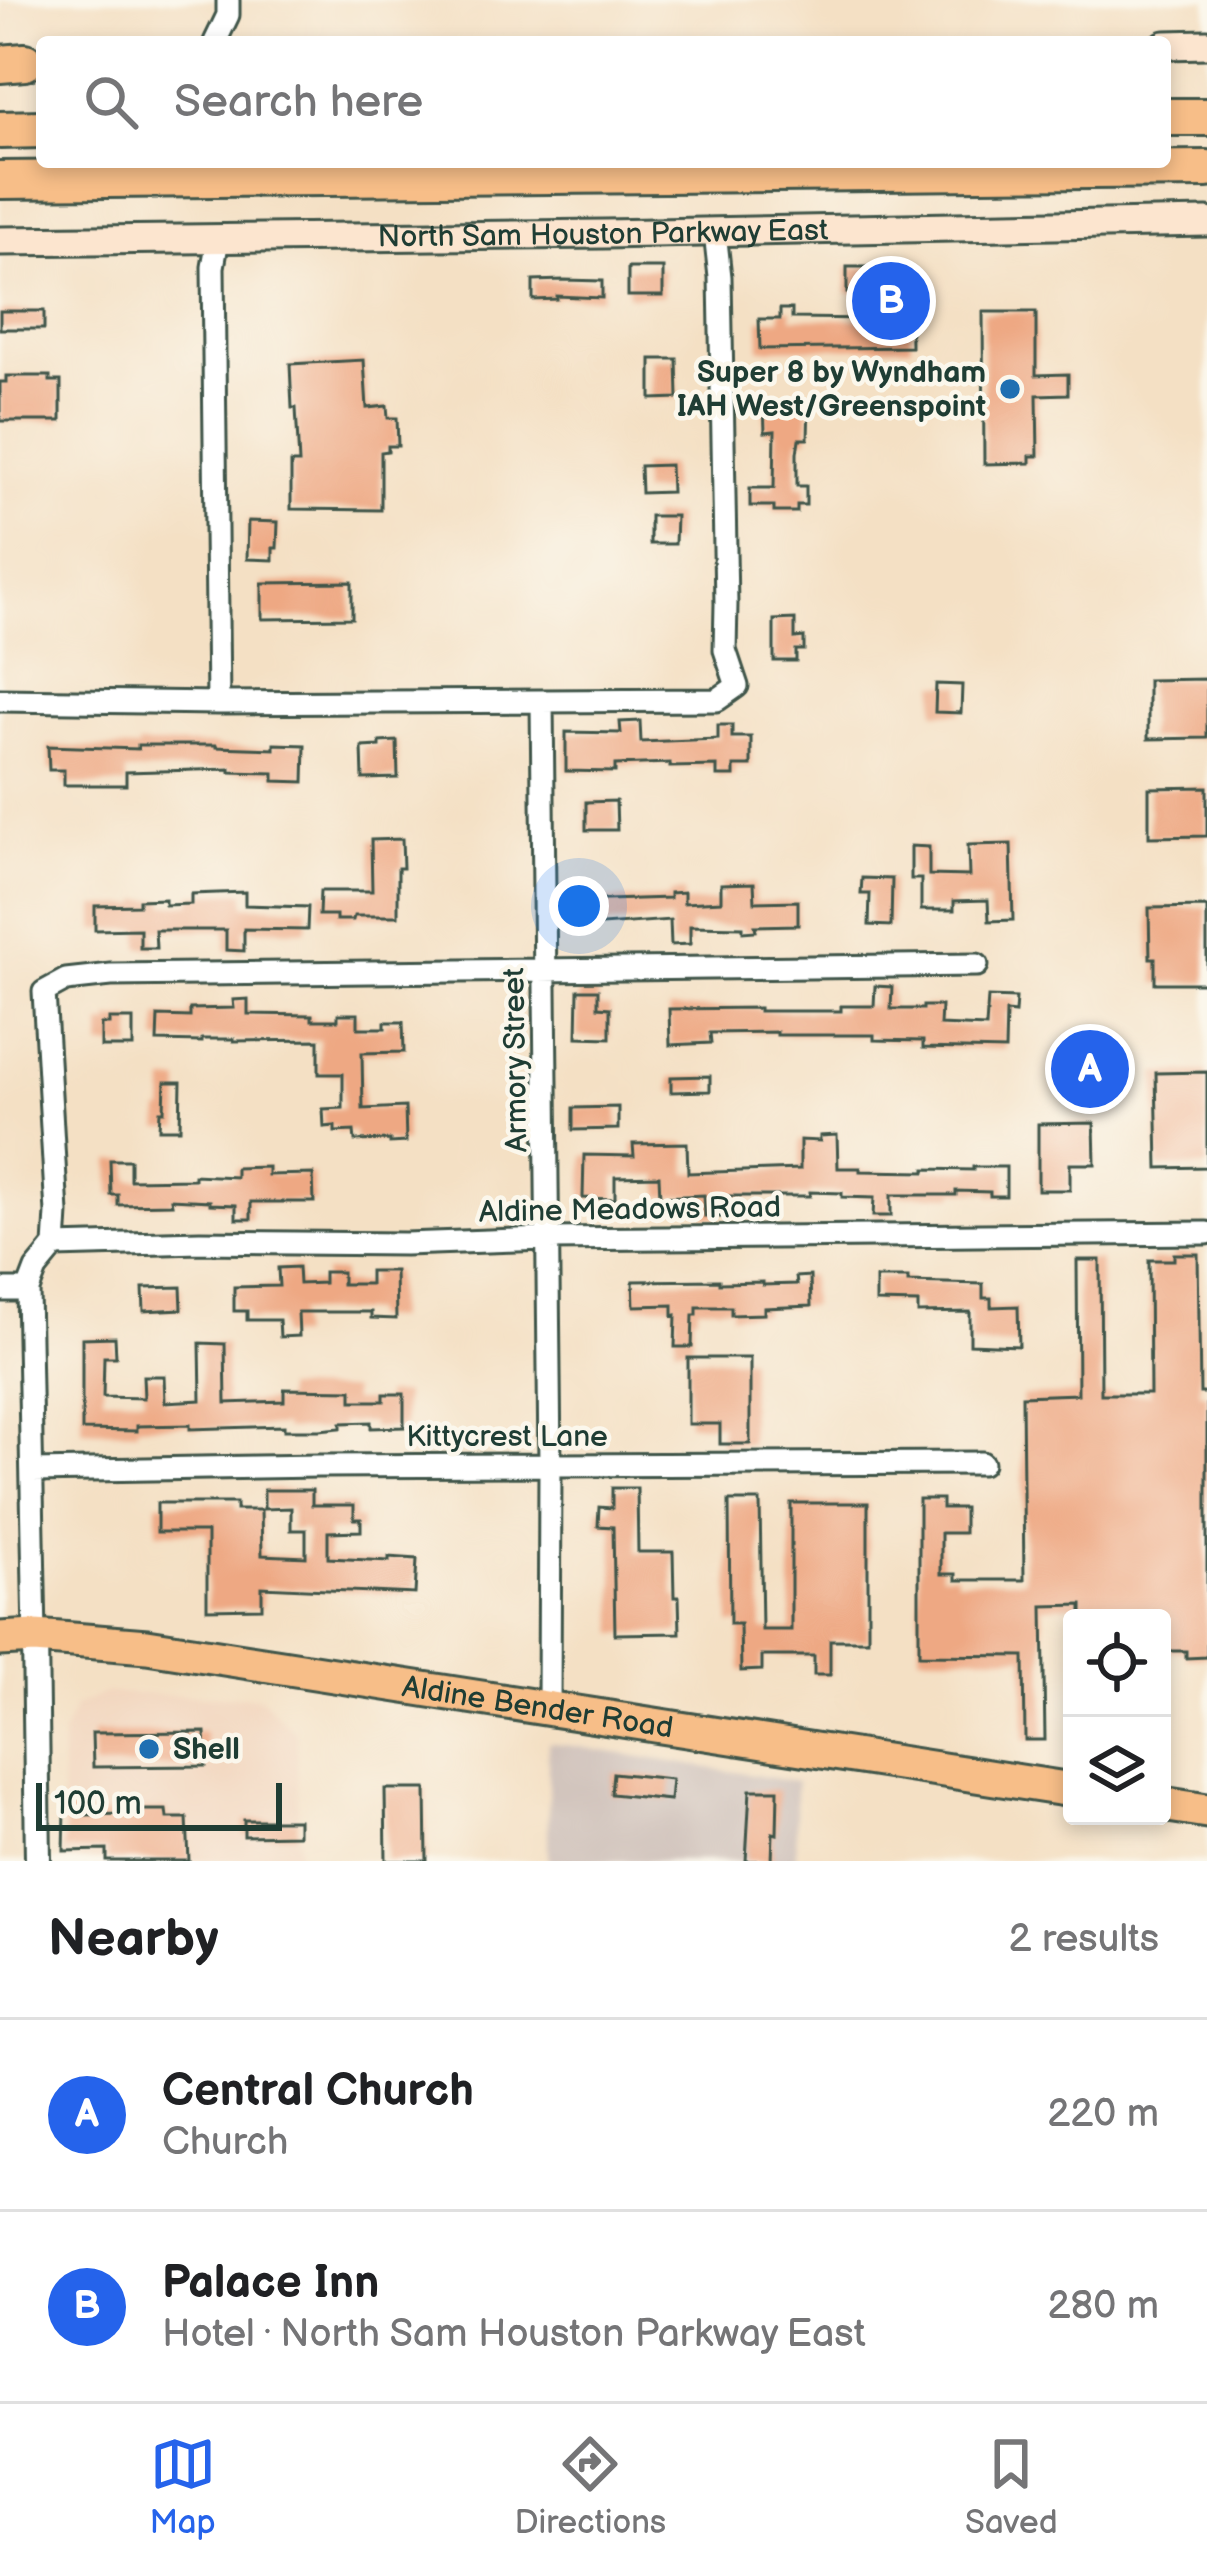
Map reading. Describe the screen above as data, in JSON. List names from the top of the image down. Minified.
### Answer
{"streets":{"highway":["North Sam Houston Parkway East"],"main road":["Aldine Bender Road"],"street":["Armory Street","Aldine Meadows Road","Kittycrest Lane"]},"crossings":[["Armory Street","Aldine Meadows Road"],["Armory Street","Kittycrest Lane"],["Armory Street","Aldine Bender Road"]],"places":["Super 8 by Wyndham IAH West/Greenspoint","Shell"],"scale_bar":"100 m","page":{"search":"Search here","pins":["B","A"],"scale":"100 m","heading":["Nearby","2 results"],"list":[{"mark":"A","name":"Central Church","note":"Church","value":"220 m"},{"mark":"B","name":"Palace Inn","note":"Hotel · North Sam Houston Parkway East","value":"280 m"}],"nav":["Map","Directions","Saved"]}}
